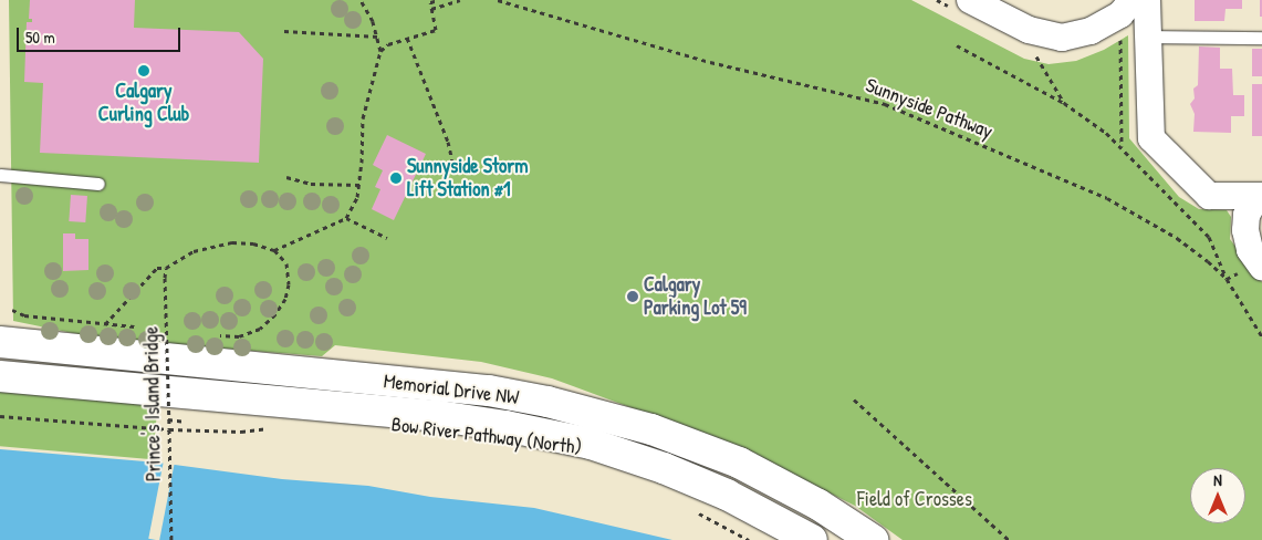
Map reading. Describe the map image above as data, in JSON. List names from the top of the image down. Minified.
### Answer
{"streets":{"main road":["Memorial Drive NW"],"path":["Sunnyside Pathway","Prince's Island Bridge"]},"parks":["Field of Crosses"],"places":["Calgary Curling Club","Sunnyside Storm Lift Station #1","Calgary Parking Lot 59"],"scale_bar":"50 m","north":"top"}
